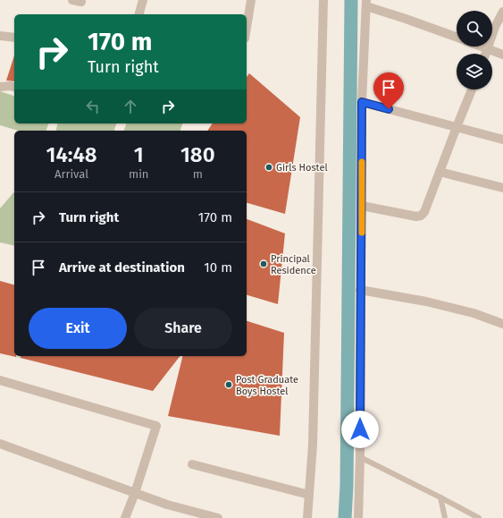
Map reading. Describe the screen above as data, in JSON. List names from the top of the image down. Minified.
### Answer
{"places":["Girls Hostel","Principal Residence","Post Graduate Boys Hostel"],"page":{"turn":["170 m","Turn right"],"eta":["14:48","Arrival","1","min","180","m"],"list":[{"name":"Turn right","value":"170 m"},{"name":"Arrive at destination","value":"10 m"}],"buttons":["Exit","Share"]}}
